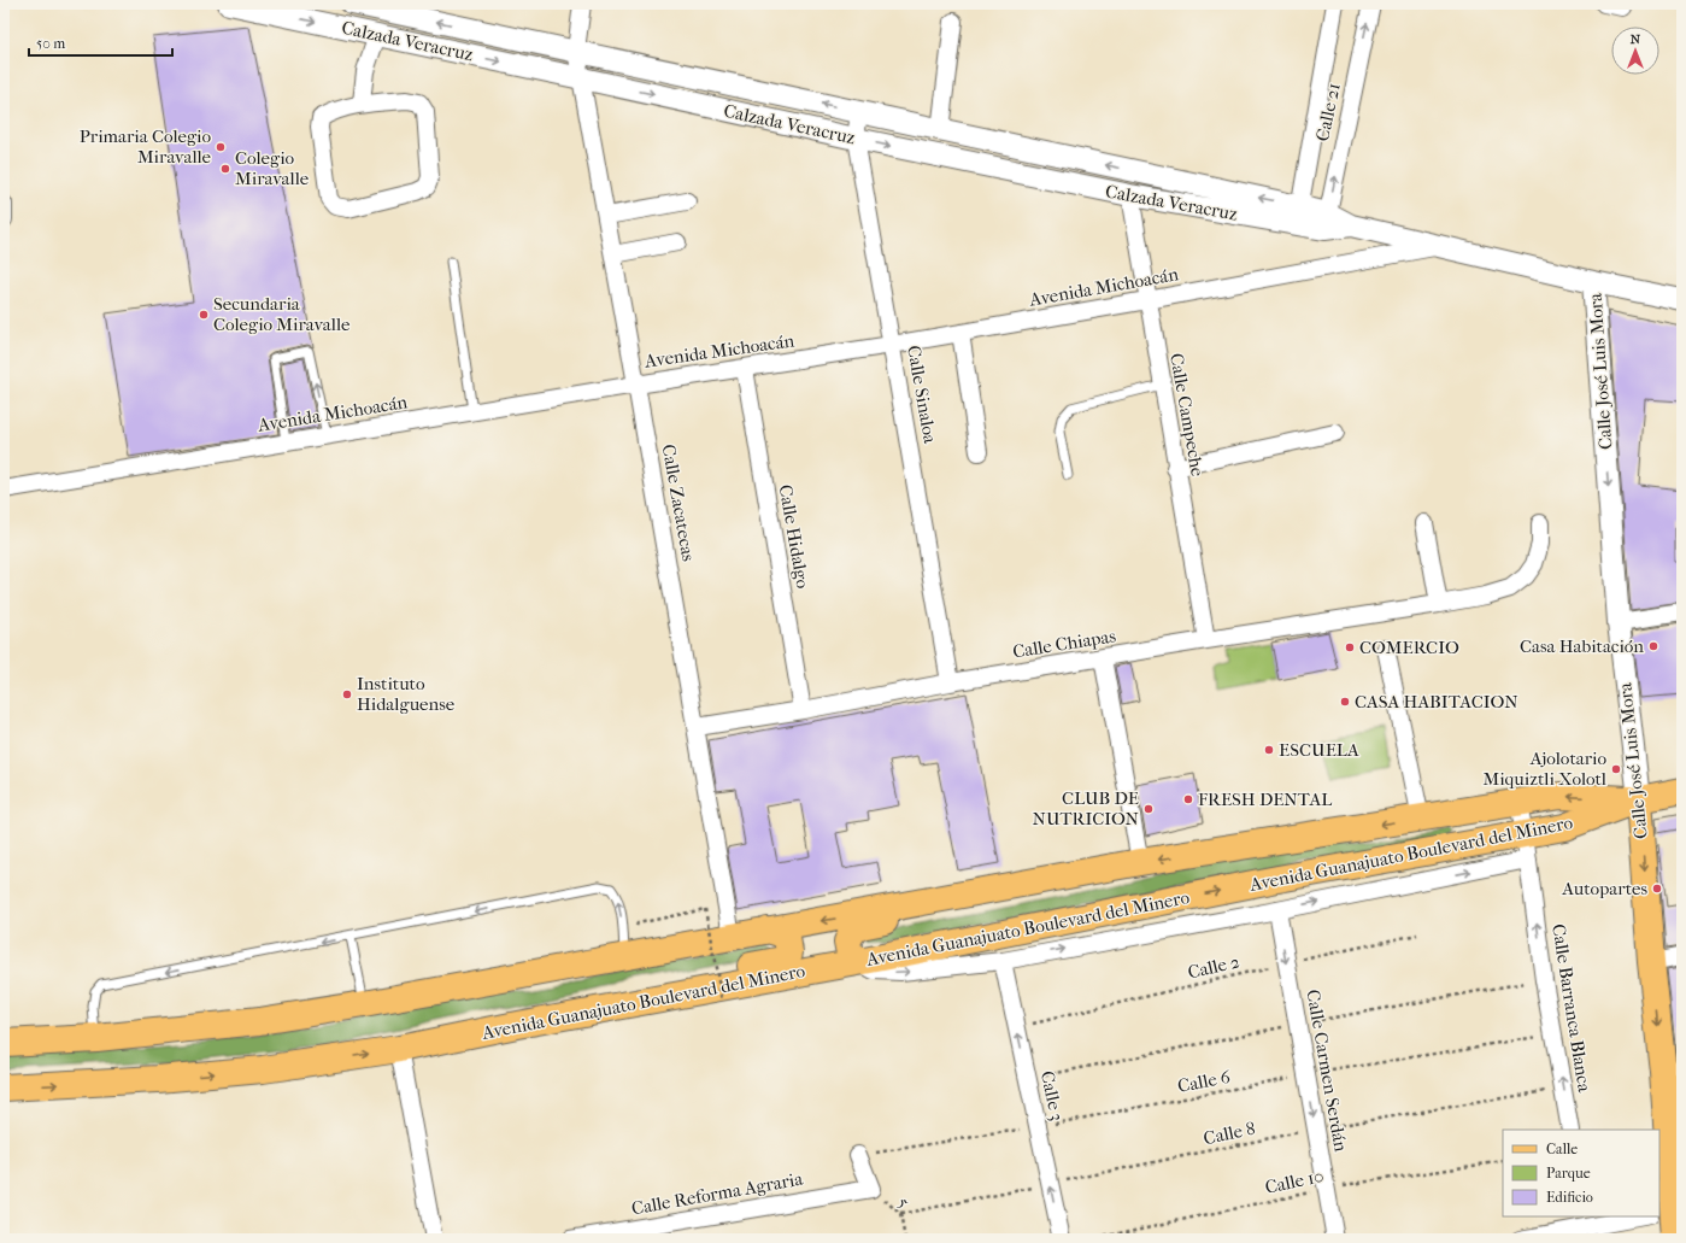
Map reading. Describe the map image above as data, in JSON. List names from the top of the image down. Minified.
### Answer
{"streets":{"main road":["Calle José Luis Mora","Avenida Guanajuato Boulevard del Minero"],"street":["Calzada Veracruz","Calle 21","Avenida Michoacán","Calle Sinaloa","Calle Campeche","Calle Zacatecas","Calle Hidalgo","Calle Chiapas","Calle Barranca Blanca","Calle Carmen Serdán","Calle 3","Calle Reforma Agraria"],"path":["Calle 2","Calle 6","Calle 8","Calle 10","5"]},"crossings":[["Calzada Veracruz","Calle 21"],["Calzada Veracruz","Avenida Michoacán"],["Calzada Veracruz","Calle José Luis Mora"],["Calzada Veracruz","Calle Sinaloa"],["Calzada Veracruz","Calle Campeche"],["Calzada Veracruz","Calle Zacatecas"],["Avenida Michoacán","Calle Sinaloa"],["Avenida Michoacán","Calle Campeche"],["Avenida Michoacán","Calle Zacatecas"],["Avenida Michoacán","Calle Hidalgo"],["Calle José Luis Mora","Avenida Guanajuato Boulevard del Minero"],["Calle Sinaloa","Calle Chiapas"],["Calle Campeche","Calle Chiapas"],["Calle Zacatecas","Calle Chiapas"],["Calle Zacatecas","Avenida Guanajuato Boulevard del Minero"],["Calle Hidalgo","Calle Chiapas"],["Avenida Guanajuato Boulevard del Minero","Calle Barranca Blanca"],["Calle 2","Calle Carmen Serdán"],["Calle 2","Calle 3"],["Calle Barranca Blanca","Calle 6"],["Calle Barranca Blanca","Calle 8"],["Calle Carmen Serdán","Calle 6"],["Calle Carmen Serdán","Calle 8"],["Calle Carmen Serdán","Calle 10"],["Calle 6","Calle 3"],["Calle 3","Calle 8"],["Calle 8","5"],["Calle Reforma Agraria","5"]],"one_way":["Calle José Luis Mora","Calle Barranca Blanca","Calle 3"],"places":["Primaria Colegio Miravalle","Colegio Miravalle","Secundaria Colegio Miravalle","Casa Habitación","COMERCIO","Instituto Hidalguense","CASA HABITACION","ESCUELA","Ajolotario Miquiztli Xolotl","FRESH DENTAL","CLUB DE NUTRICION","Autopartes"],"legend":["Calle","Parque","Edificio"],"scale_bar":"50 m","north":"top"}
